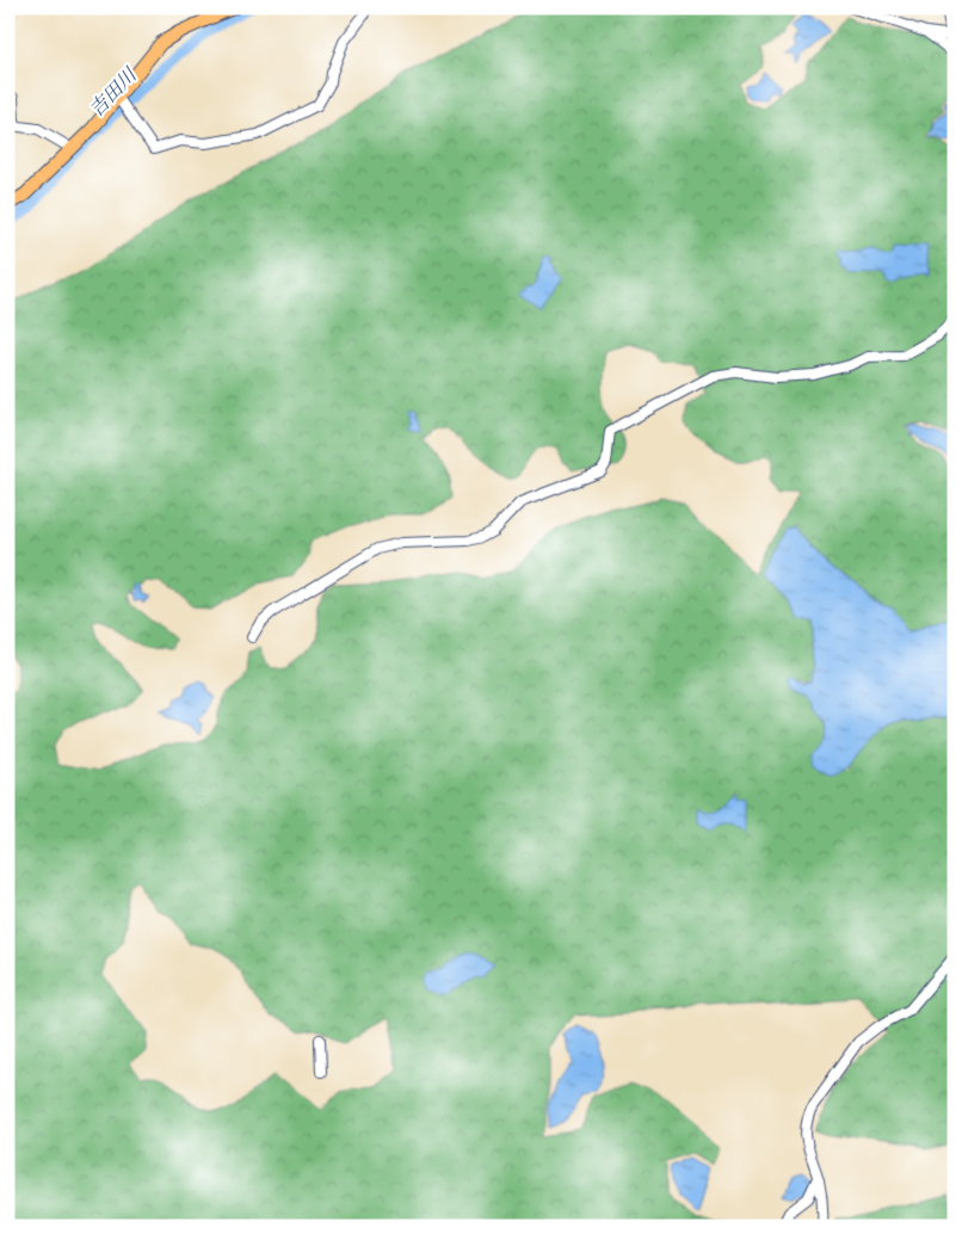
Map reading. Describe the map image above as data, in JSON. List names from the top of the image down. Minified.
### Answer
{"water":["吉田川"]}
